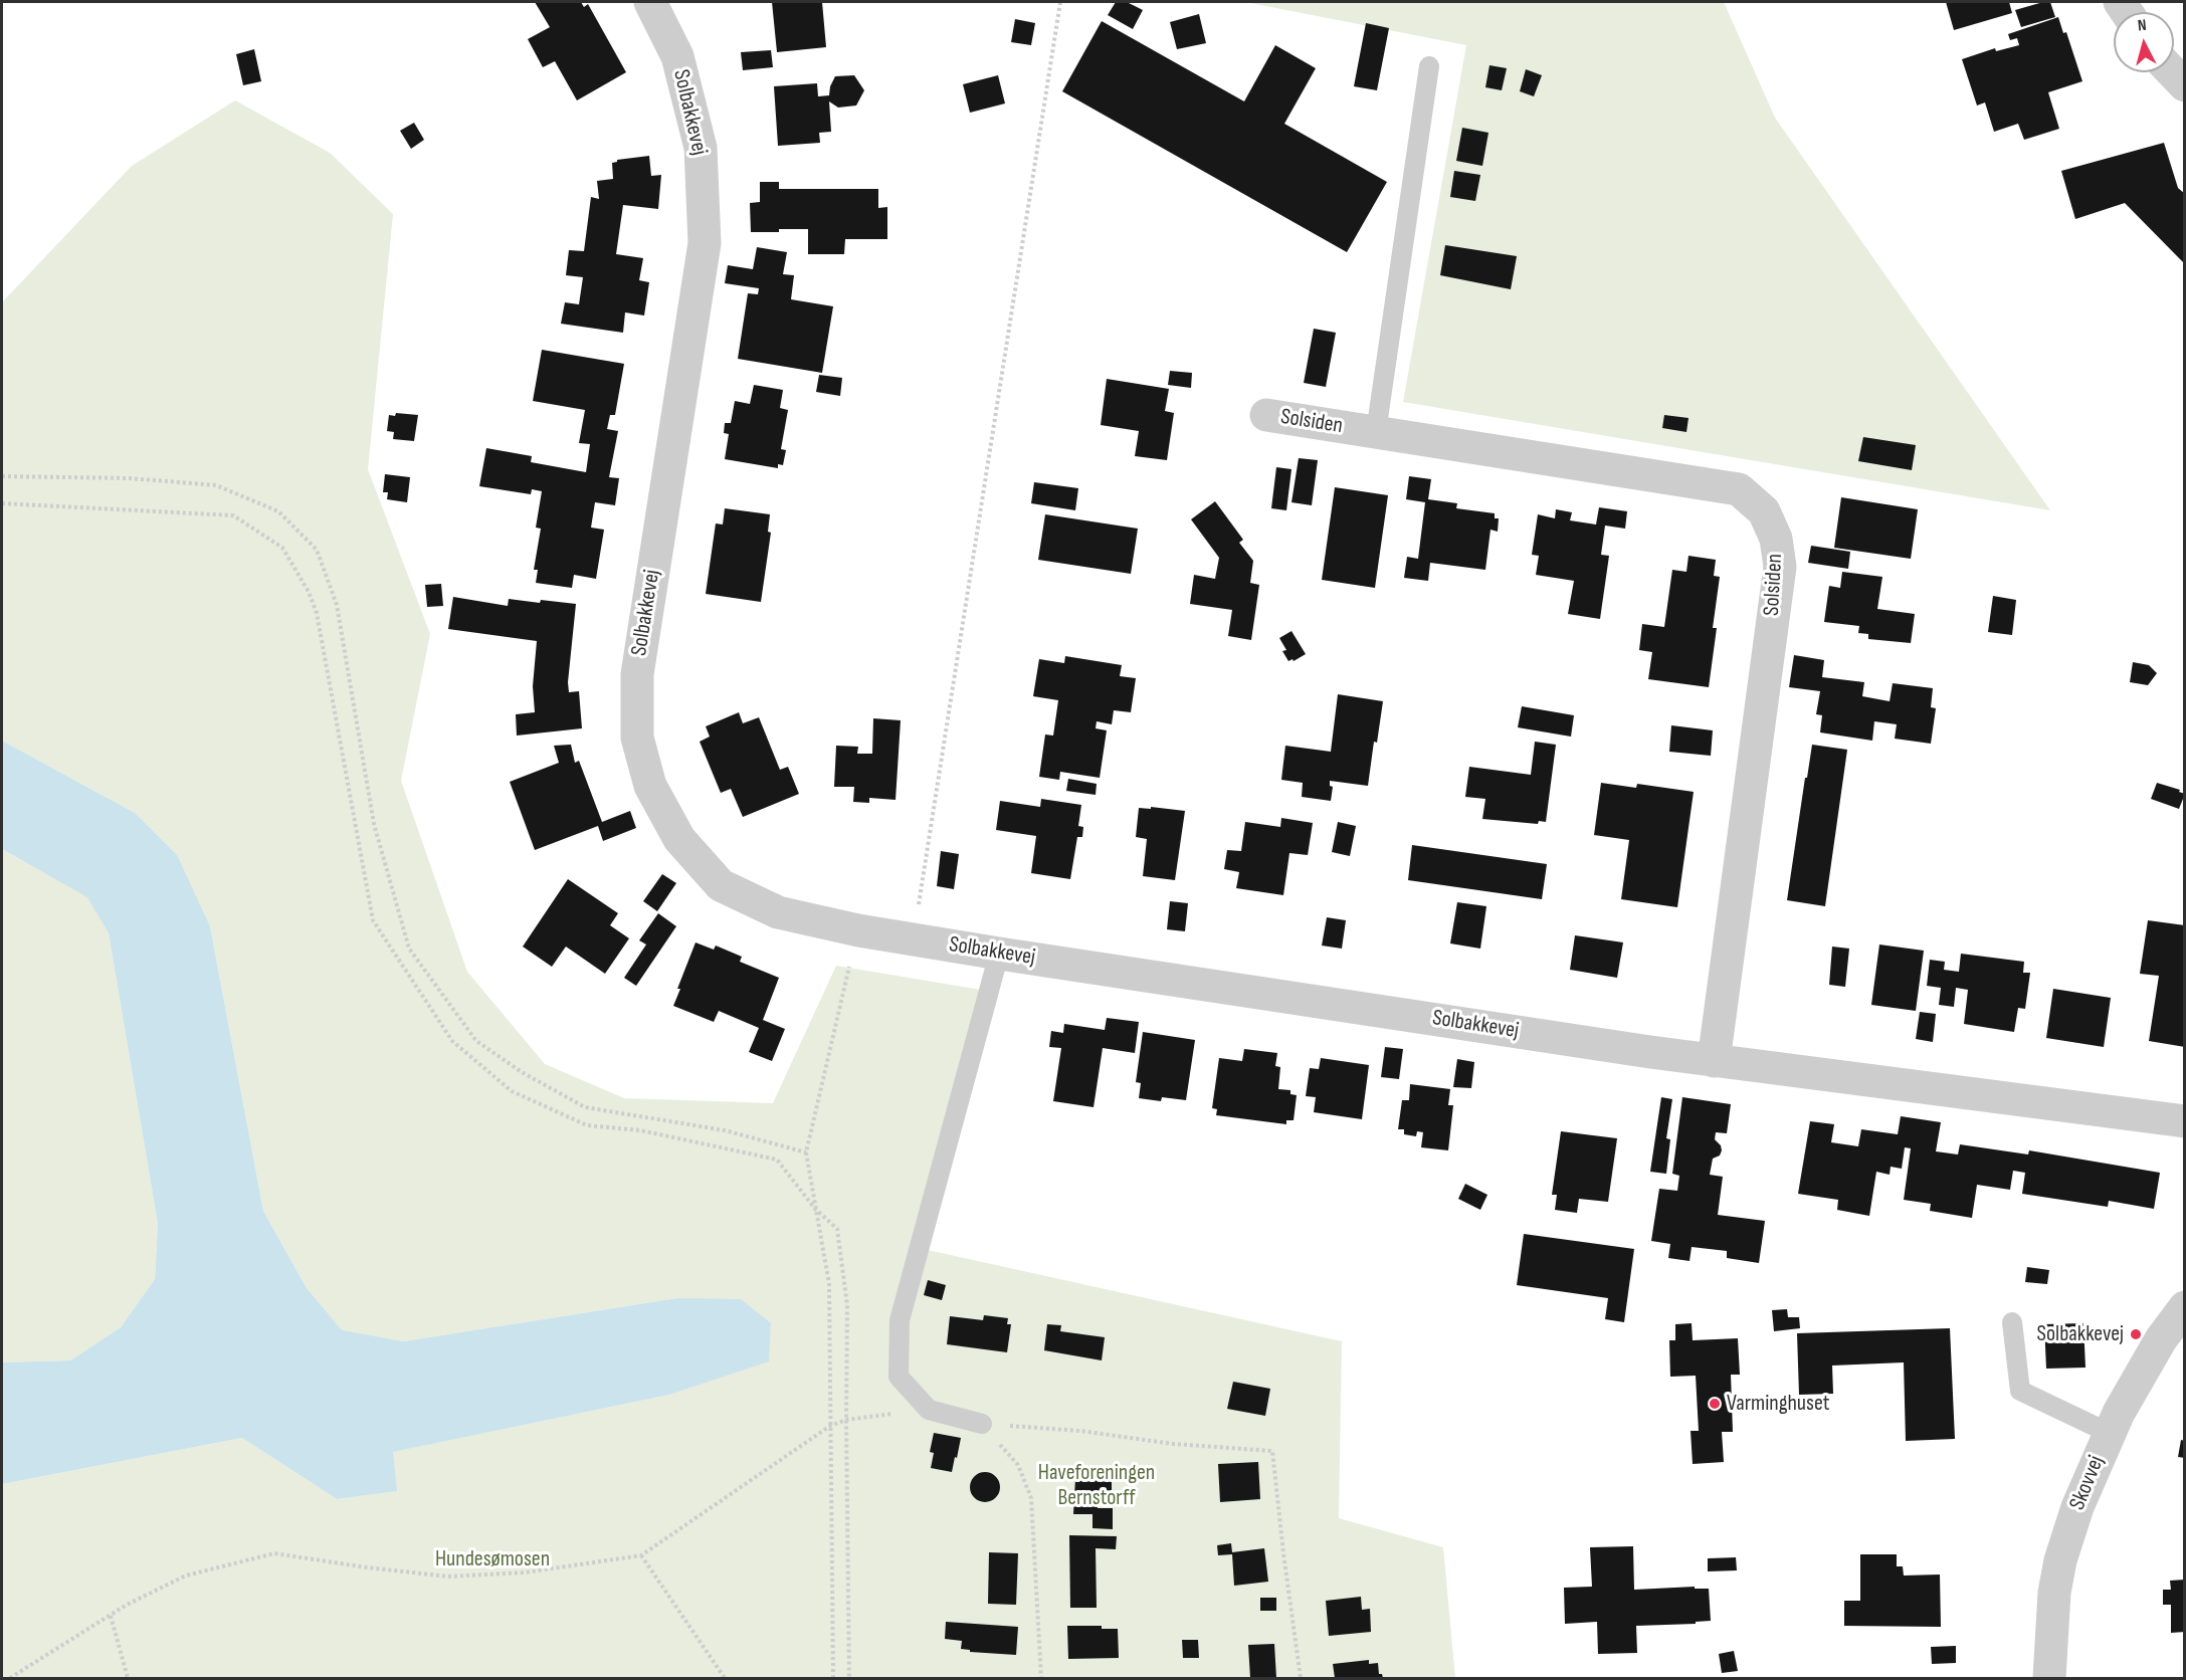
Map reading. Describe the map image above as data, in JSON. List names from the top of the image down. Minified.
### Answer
{"streets":{"street":["Solbakkevej","Solsiden","Skovvej"]},"crossings":[["Solbakkevej","Solsiden"]],"parks":["Haveforeningen Bernstorff","Hundesømosen"],"places":["Solbakkevej","Varminghuset"],"north":"top"}
